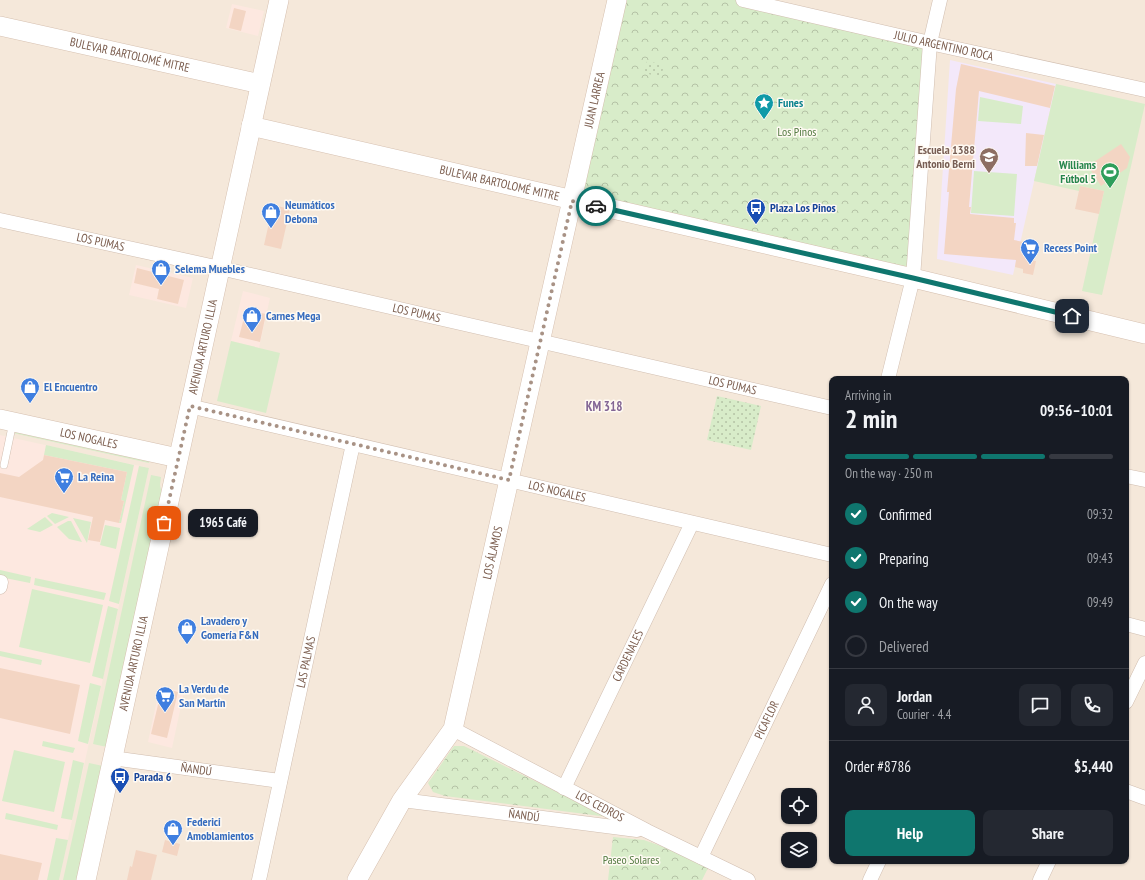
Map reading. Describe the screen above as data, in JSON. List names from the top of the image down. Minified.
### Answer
{"streets":{"street":["JULIO ARGENTINO ROCA","BULEVAR BARTOLOMÉ MITRE","JUAN LARREA","LOS PUMAS","AVENIDA ARTURO ILLIA","LOS NOGALES","LOS ÁLAMOS","CARDENALES","LAS PALMAS","PICAFLOR","ÑANDÚ","LOS CEDROS"]},"crossings":[["BULEVAR BARTOLOMÉ MITRE","JUAN LARREA"],["BULEVAR BARTOLOMÉ MITRE","AVENIDA ARTURO ILLIA"],["BULEVAR BARTOLOMÉ MITRE","LOS ÁLAMOS"],["JUAN LARREA","LOS ÁLAMOS"],["LOS PUMAS","AVENIDA ARTURO ILLIA"],["LOS PUMAS","LOS ÁLAMOS"],["AVENIDA ARTURO ILLIA","LOS NOGALES"],["AVENIDA ARTURO ILLIA","ÑANDÚ"],["LOS NOGALES","LOS ÁLAMOS"],["LOS NOGALES","CARDENALES"],["LOS NOGALES","LAS PALMAS"],["LOS ÁLAMOS","ÑANDÚ"],["LOS ÁLAMOS","LOS CEDROS"],["CARDENALES","LOS CEDROS"],["LAS PALMAS","ÑANDÚ"],["PICAFLOR","LOS CEDROS"],["ÑANDÚ","LOS CEDROS"]],"districts":["KM 318"],"parks":["Los Pinos","Paseo Solares"],"places":{"place":["Funes"],"school or university":["Escuela 1388 Antonio Berni"],"sports":["Williams Fútbol 5"],"bus stop":["Plaza Los Pinos","Parada 6"],"shop":["Neumáticos Debona","Selema Muebles","Carnes Mega","El Encuentro","Lavadero y Gomería F&N","Federici Amoblamientos"],"supermarket":["Recess Point","La Reina","La Verdu de San Martín"],"other":["1965 Café"]},"page":{"heading":["2 min","Arriving in","09:56–10:01"],"panel":["Jordan","Courier · 4.4","Order #8786","$5,440"],"bar":"On the way · 250 m","list":[["Confirmed","09:32"],["Preparing","09:43"],["On the way","09:49"],"Delivered"],"bubble":"1965 Café","buttons":["Help","Share"]}}
